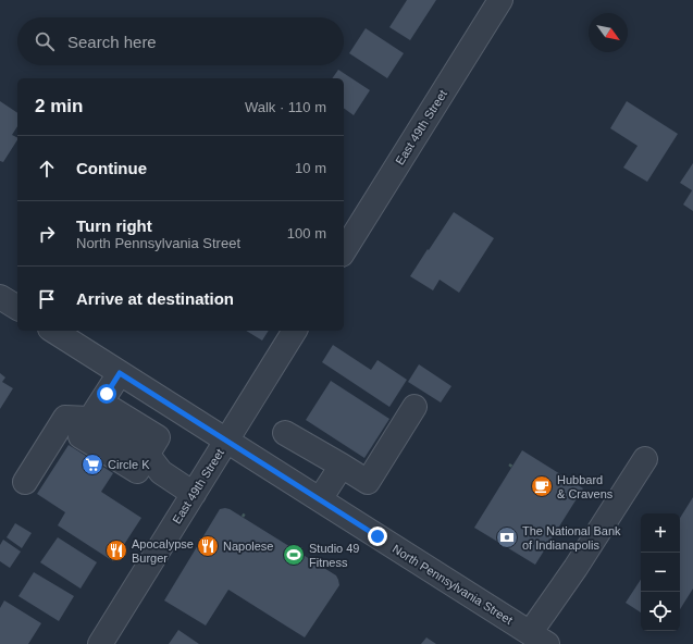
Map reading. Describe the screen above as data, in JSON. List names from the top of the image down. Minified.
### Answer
{"streets":{"street":["East 49th Street","North Pennsylvania Street"]},"crossings":[["East 49th Street","North Pennsylvania Street"]],"places":{"supermarket":["Circle K"],"cafe":["Hubbard & Cravens"],"bank":["The National Bank of Indianapolis"],"restaurant":["Napolese","Apocalypse Burger"],"sports":["Studio 49 Fitness"]},"north":"bottom right","page":{"search":"Search here","heading":["2 min","Walk · 110 m"],"list":[["Continue","10 m"],["Turn right","North Pennsylvania Street","100 m"],"Arrive at destination"],"map_buttons":["+","−"]}}
